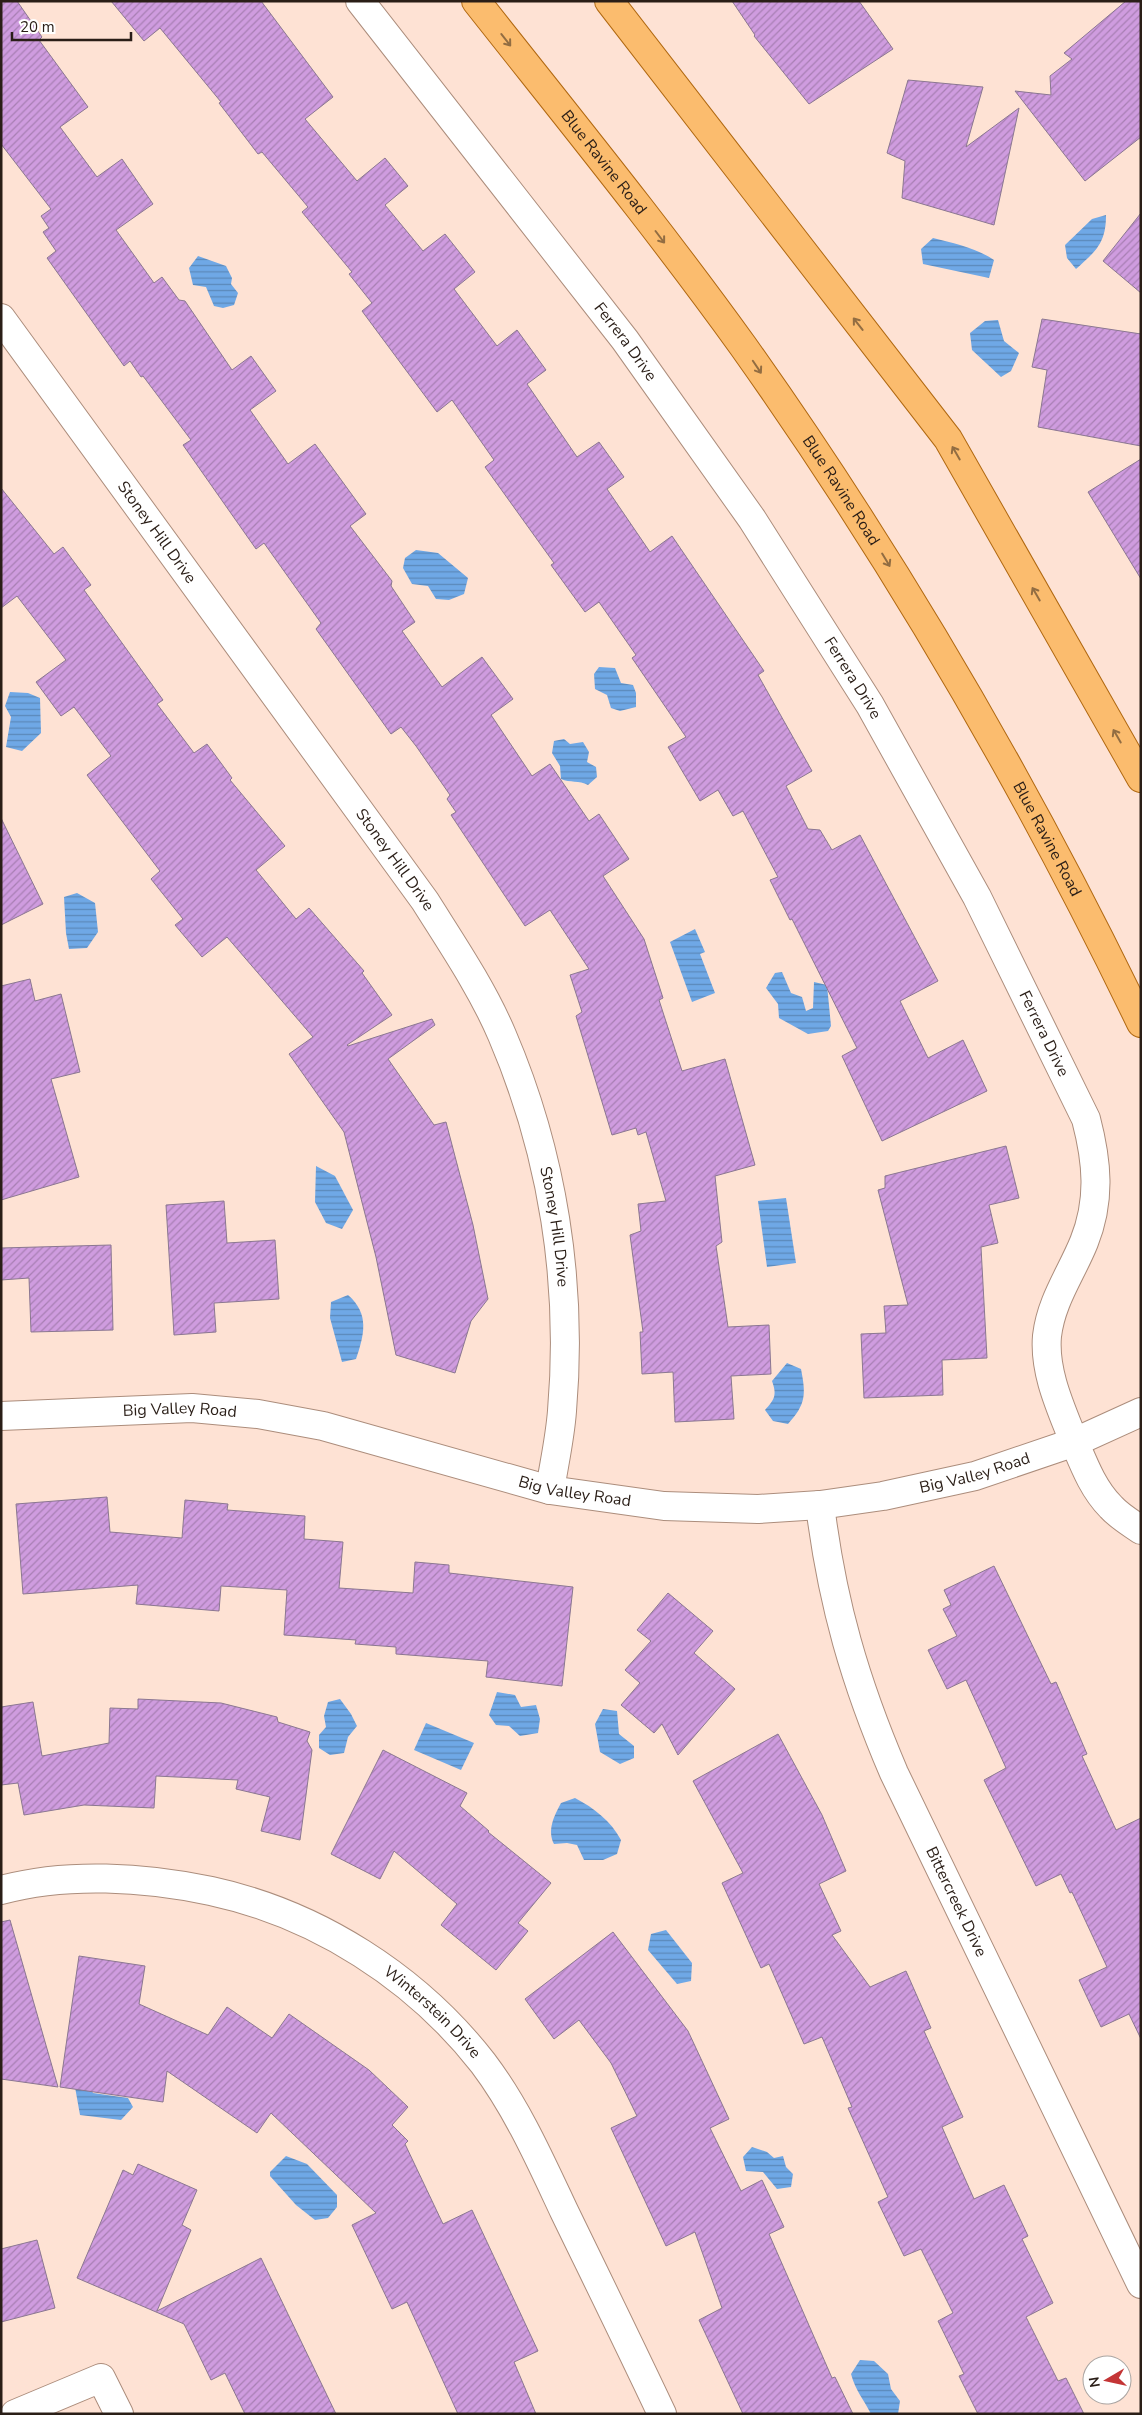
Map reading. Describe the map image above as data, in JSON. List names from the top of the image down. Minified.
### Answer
{"streets":{"main road":["Blue Ravine Road"],"street":["Ferrera Drive","Stoney Hill Drive","Big Valley Road","Bittercreek Drive","Winterstein Drive"]},"crossings":[["Ferrera Drive","Big Valley Road"],["Stoney Hill Drive","Big Valley Road"],["Big Valley Road","Bittercreek Drive"]],"scale_bar":"20 m","north":"left"}
